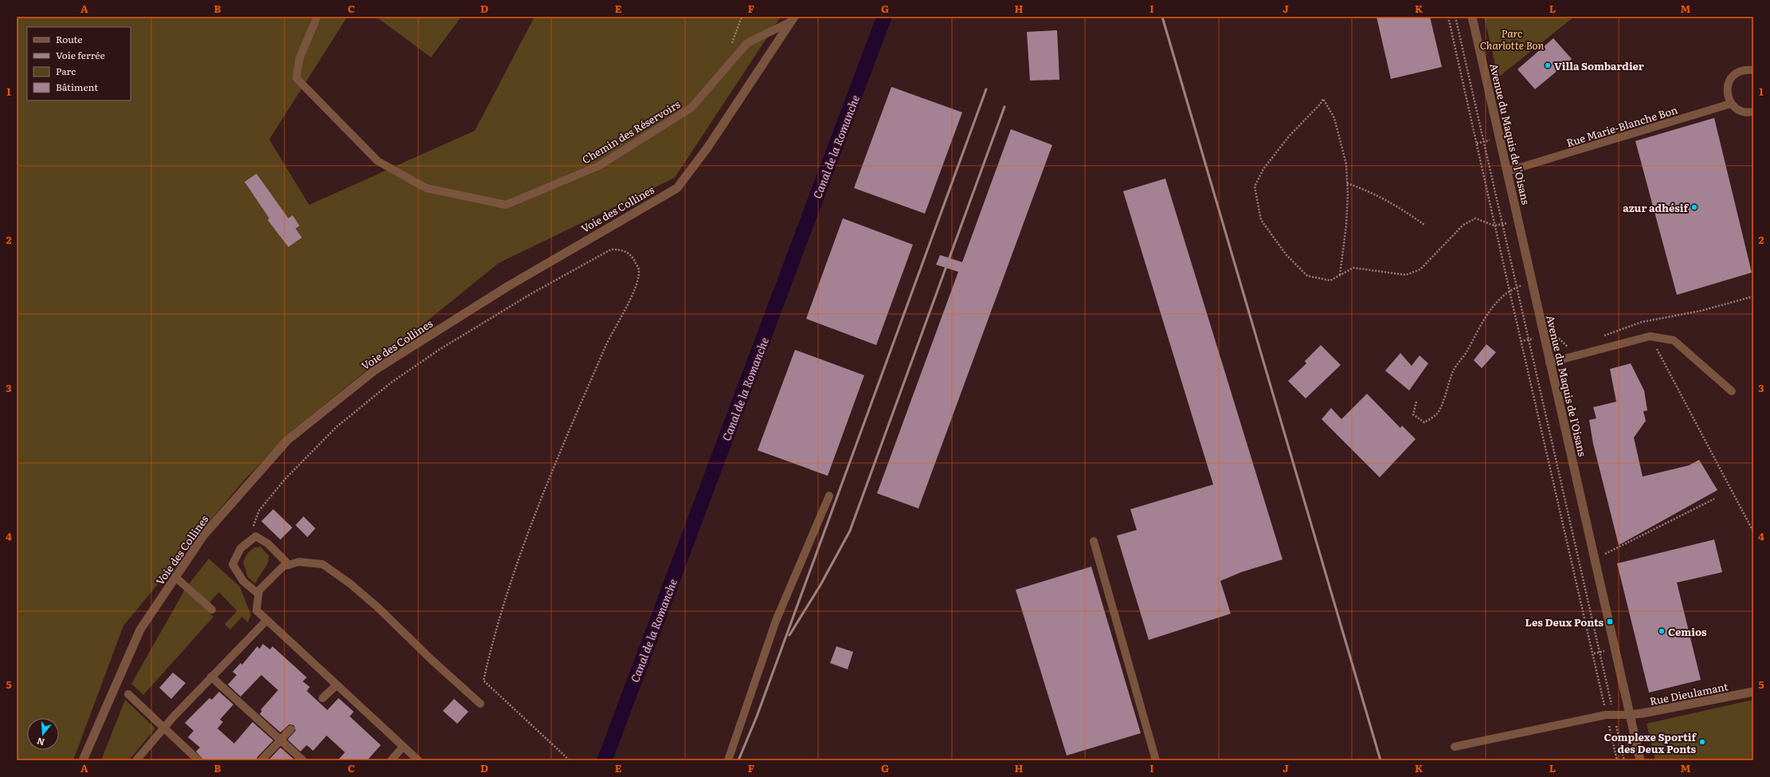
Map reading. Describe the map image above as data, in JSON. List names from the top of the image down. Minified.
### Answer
{"streets":{"street":["Avenue du Maquis de l'Oisans","Voie des Collines","Rue Dieulamant"],"lane":["Rue Marie-Blanche Bon","Chemin des Réservoirs"]},"crossings":[["Rue Marie-Blanche Bon","Avenue du Maquis de l'Oisans"],["Chemin des Réservoirs","Voie des Collines"],["Avenue du Maquis de l'Oisans","Rue Dieulamant"]],"water":["Canal de la Romanche"],"parks":["Parc Charlotte Bon"],"places":{"other":["Villa Sombardier","azur adhésif","Cemios","Complexe Sportif des Deux Ponts"],"transit":["Les Deux Ponts"]},"legend":["Route","Voie ferrée","Parc","Bâtiment"],"north":"bottom","grid":{"columns":["A","B","C","D","E","F","G","H","I","J","K","L","M"],"rows":["1","2","3","4","5"]}}
